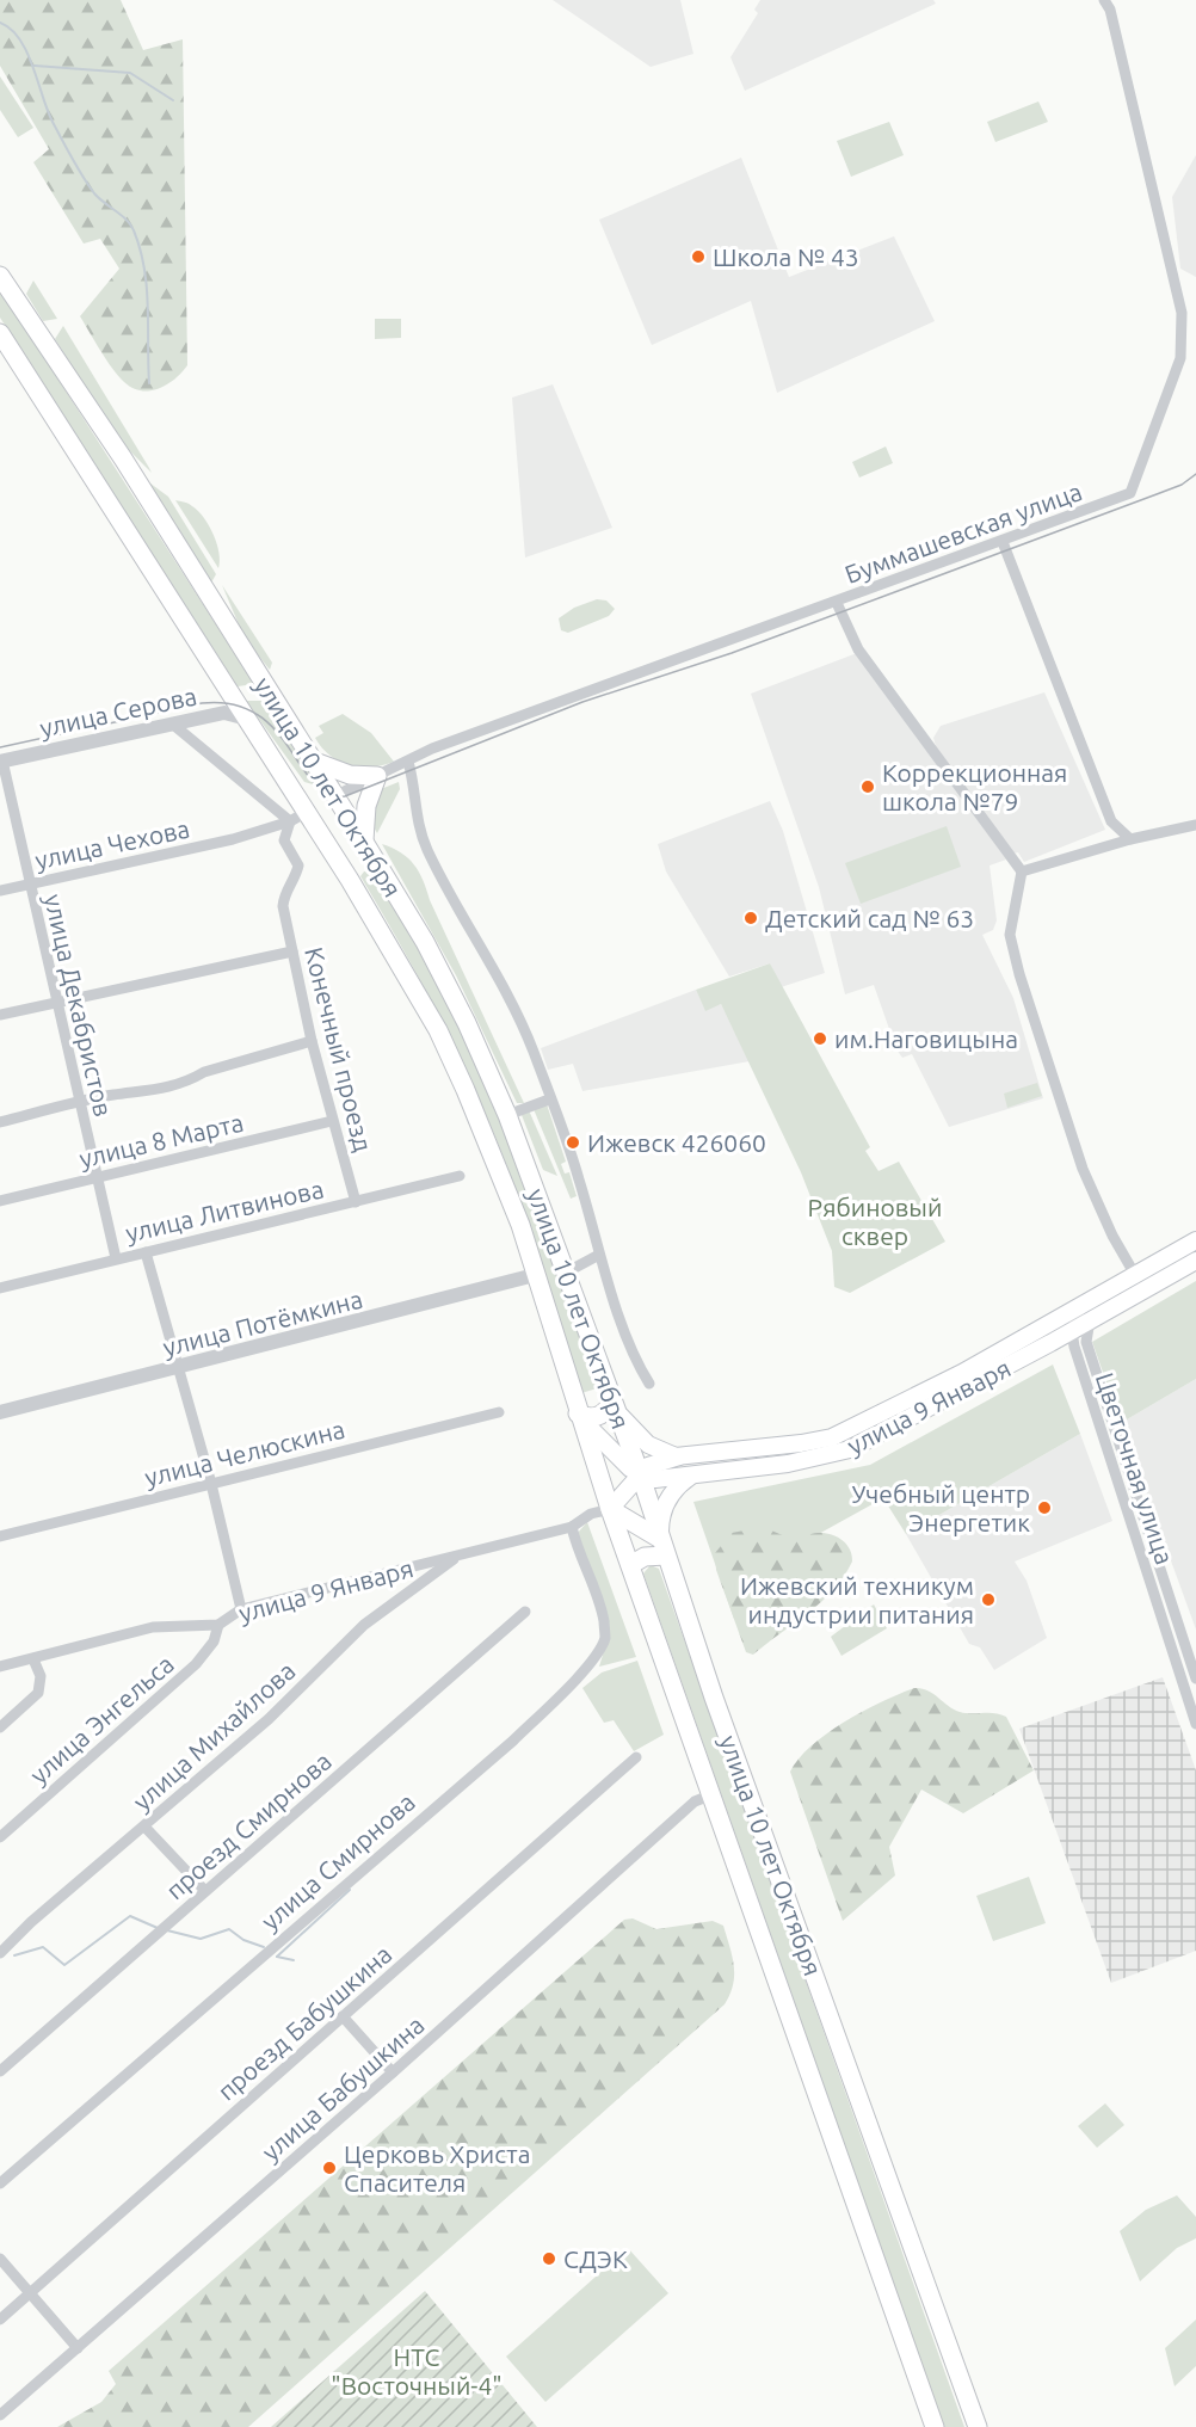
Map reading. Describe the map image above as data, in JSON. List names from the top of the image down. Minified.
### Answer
{"streets":{"main road":["улица 10 лет Октября","улица 9 Января"],"street":["Буммашевская улица","улица Серова","улица Чехова","улица Декабристов","Конечный проезд","улица 8 Марта","улица Литвинова","улица Потёмкина","улица Челюскина","Цветочная улица","улица Энгельса","улица Михайлова","проезд Смирнова","улица Смирнова","проезд Бабушкина","улица Бабушкина"]},"crossings":[["Буммашевская улица","улица 10 лет Октября"],["улица Серова","улица 10 лет Октября"],["улица Серова","улица Декабристов"],["улица 10 лет Октября","улица Чехова"],["улица 10 лет Октября","Конечный проезд"],["улица 10 лет Октября","улица Потёмкина"],["улица 10 лет Октября","улица 9 Января"],["улица 10 лет Октября","улица Бабушкина"],["улица Чехова","улица Декабристов"],["улица Чехова","Конечный проезд"],["улица Декабристов","улица 8 Марта"],["улица Декабристов","улица Литвинова"],["Конечный проезд","улица 8 Марта"],["Конечный проезд","улица Литвинова"],["улица 9 Января","Цветочная улица"],["улица 9 Января","улица Энгельса"],["улица 9 Января","улица Михайлова"],["улица 9 Января","улица Смирнова"]],"parks":["Рябиновый сквер","НТС \"Восточный-4\""],"places":["Школа № 43","Коррекционная школа №79","Детский сад № 63","им.Наговицына","Ижевск 426060","Учебный центр Энергетик","Ижевский техникум индустрии питания","Церковь Христа Спасителя","СДЭК"]}
